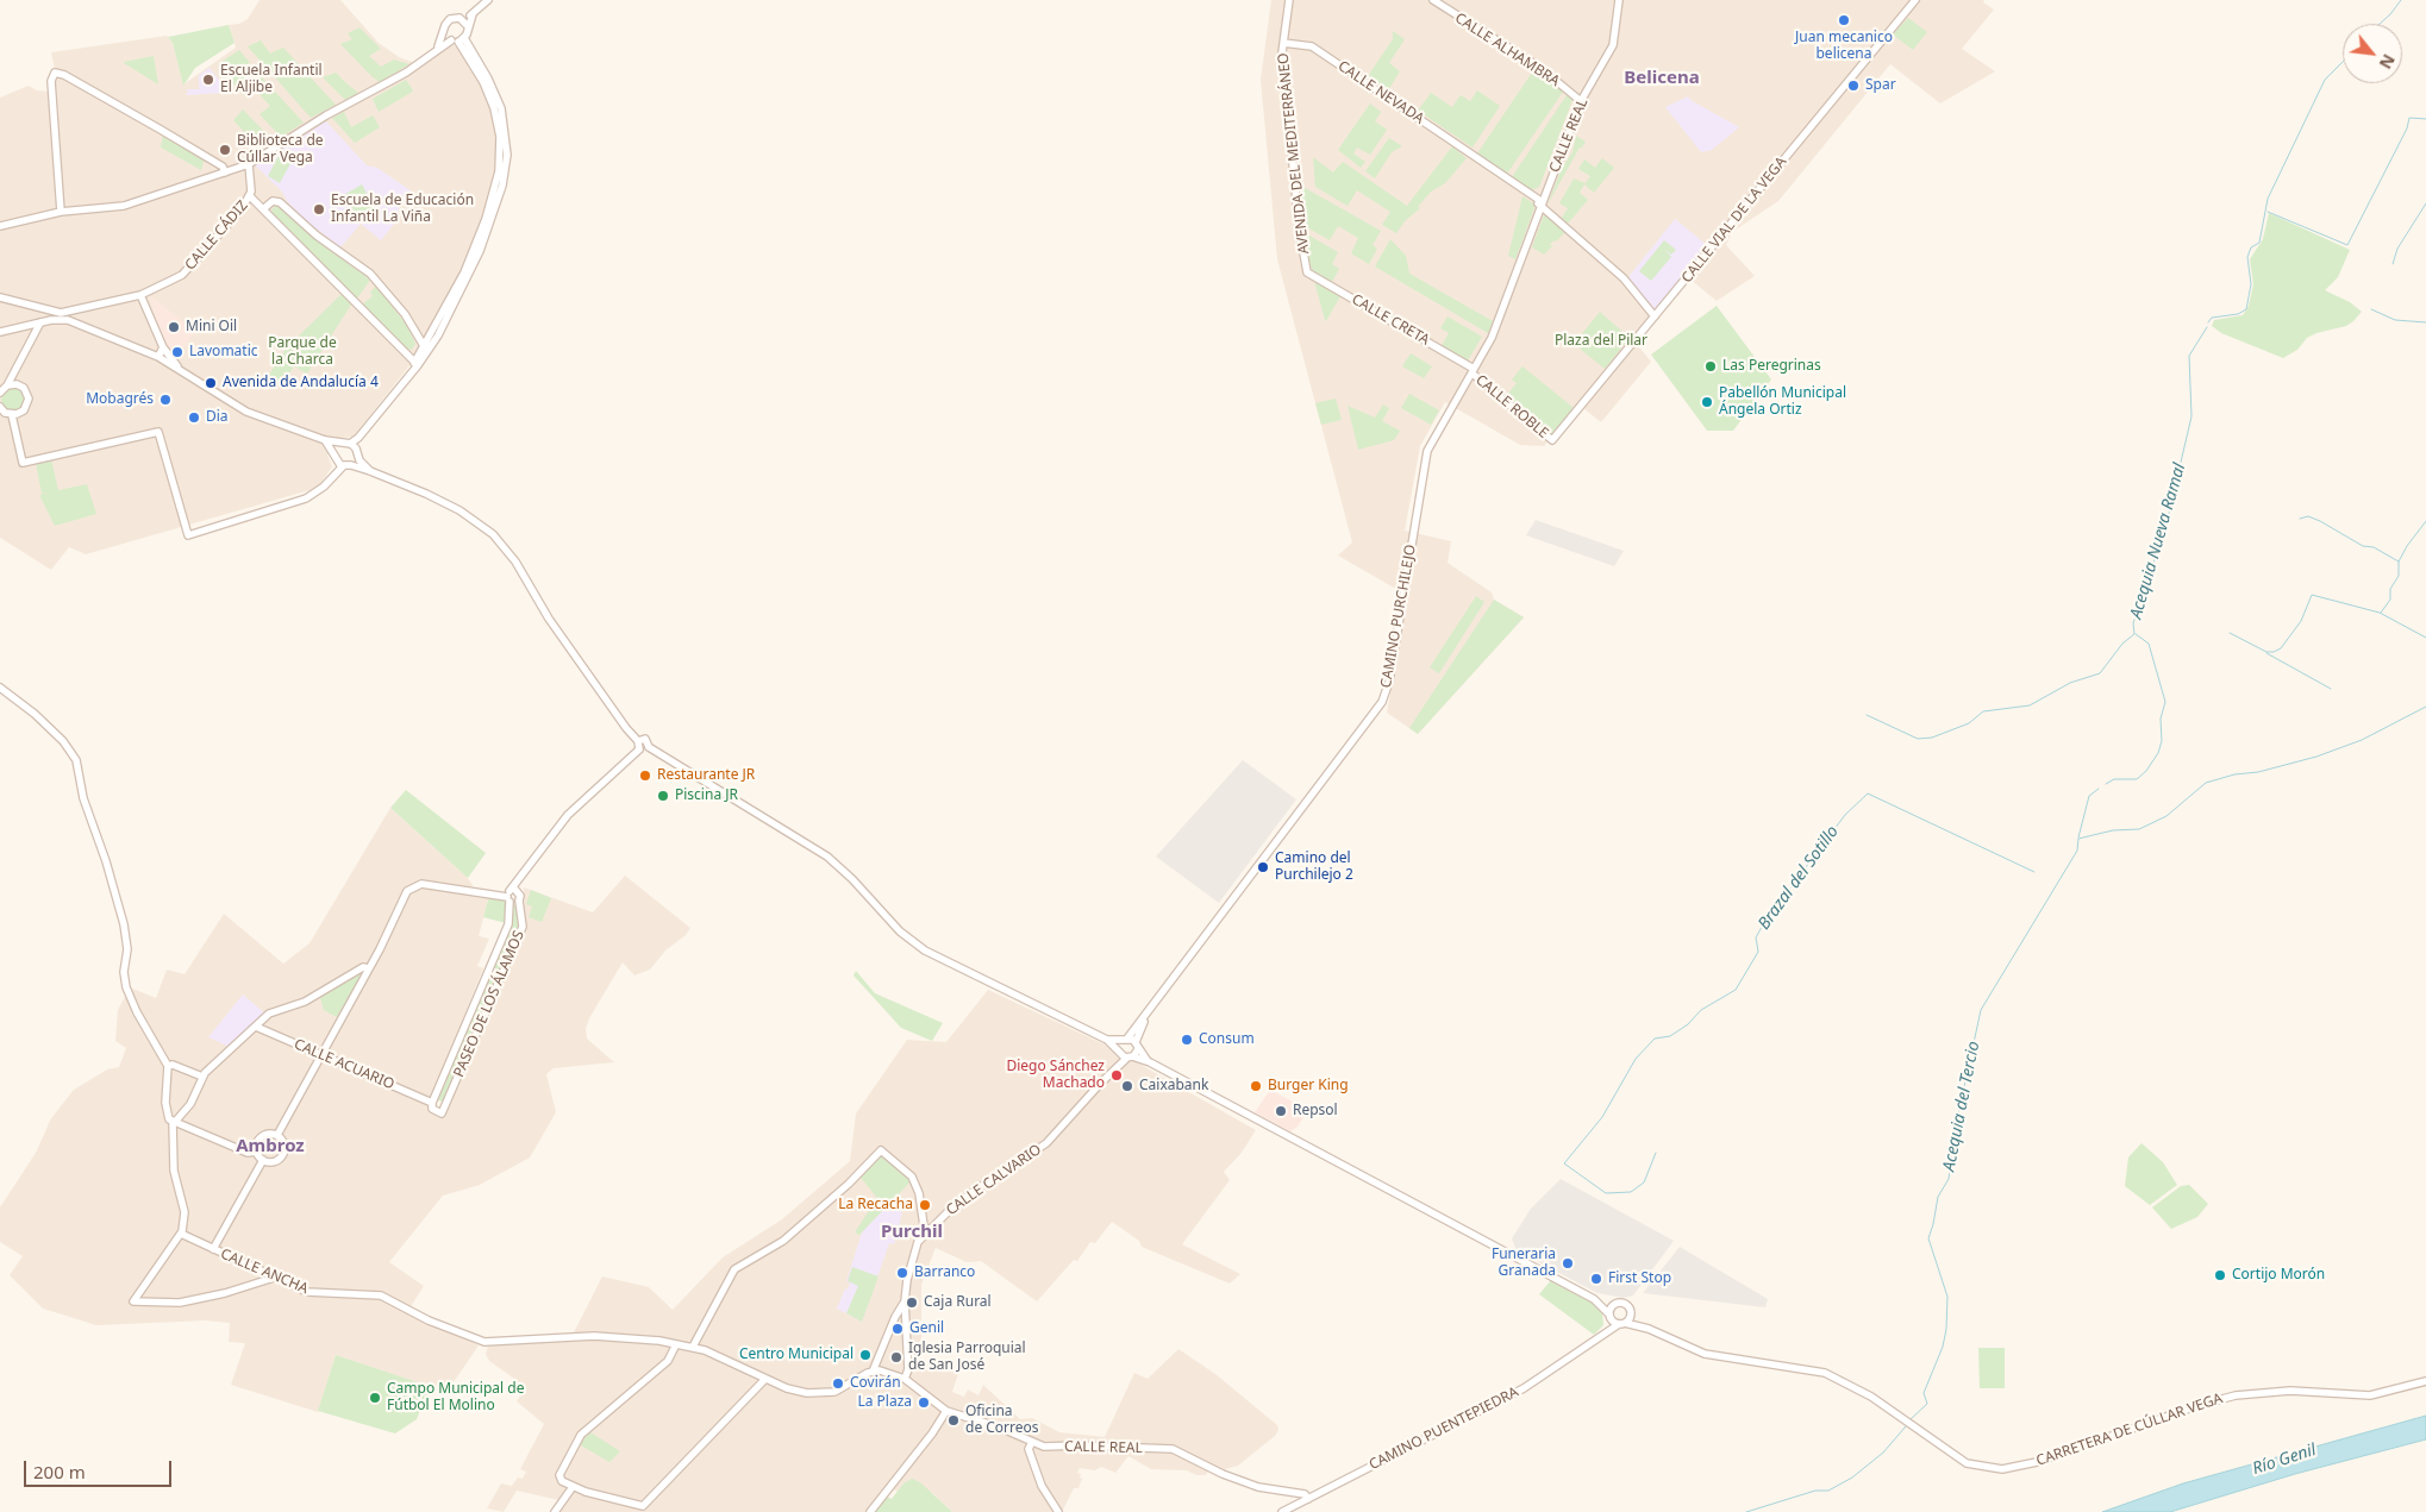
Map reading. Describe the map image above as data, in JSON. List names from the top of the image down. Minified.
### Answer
{"streets":{"street":["CALLE ALHAMBRA","CALLE NEVADA","CALLE REAL","AVENIDA DEL MEDITERRÁNEO","CALLE VIAL DE LA VEGA","CALLE CÁDIZ","CALLE CRETA","CALLE ROBLE","CAMINO PURCHILEJO","PASEO DE LOS ÁLAMOS","CALLE ACUARIO","CALLE CALVARIO","CALLE ANCHA","CAMINO PUENTEPIEDRA","CARRETERA DE CÚLLAR VEGA"]},"crossings":[["CALLE ALHAMBRA","CALLE REAL"],["CALLE NEVADA","CALLE REAL"],["CALLE NEVADA","AVENIDA DEL MEDITERRÁNEO"],["CALLE NEVADA","CALLE VIAL DE LA VEGA"],["CALLE NEVADA","CAMINO PURCHILEJO"],["CALLE REAL","CAMINO PURCHILEJO"],["CALLE REAL","CALLE CALVARIO"],["CALLE REAL","CAMINO PUENTEPIEDRA"],["AVENIDA DEL MEDITERRÁNEO","CALLE CRETA"],["CALLE VIAL DE LA VEGA","CALLE ROBLE"],["CALLE CRETA","CALLE ROBLE"],["CALLE CRETA","CAMINO PURCHILEJO"],["CALLE ROBLE","CAMINO PURCHILEJO"],["CAMINO PURCHILEJO","CALLE CALVARIO"],["PASEO DE LOS ÁLAMOS","CALLE ACUARIO"]],"districts":["Belicena","Ambroz","Purchil"],"water":["Acequia Nueva Ramal","Brazal del Sotillo","Acequia del Tercio","Río Genil"],"parks":["Plaza del Pilar","Parque de la Charca"],"places":["Juan mecanico belicena","Escuela Infantil El Aljibe","Spar","Biblioteca de Cúllar Vega","Escuela de Educación Infantil La Viña","Mini Oil","Lavomatic","Las Peregrinas","Avenida de Andalucía 4","Mobagrés","Pabellón Municipal Ángela Ortiz","Dia","Restaurante JR","Piscina JR","Camino del Purchilejo 2","Consum","Diego Sánchez Machado","Caixabank","Burger King","Repsol","La Recacha","Funeraria Granada","Barranco","Cortijo Morón","First Stop","Caja Rural","Genil","Centro Municipal","Iglesia Parroquial de San José","Covirán","Campo Municipal de Fútbol El Molino","La Plaza","Oficina de Correos"],"scale_bar":"200 m","north":"bottom right"}
